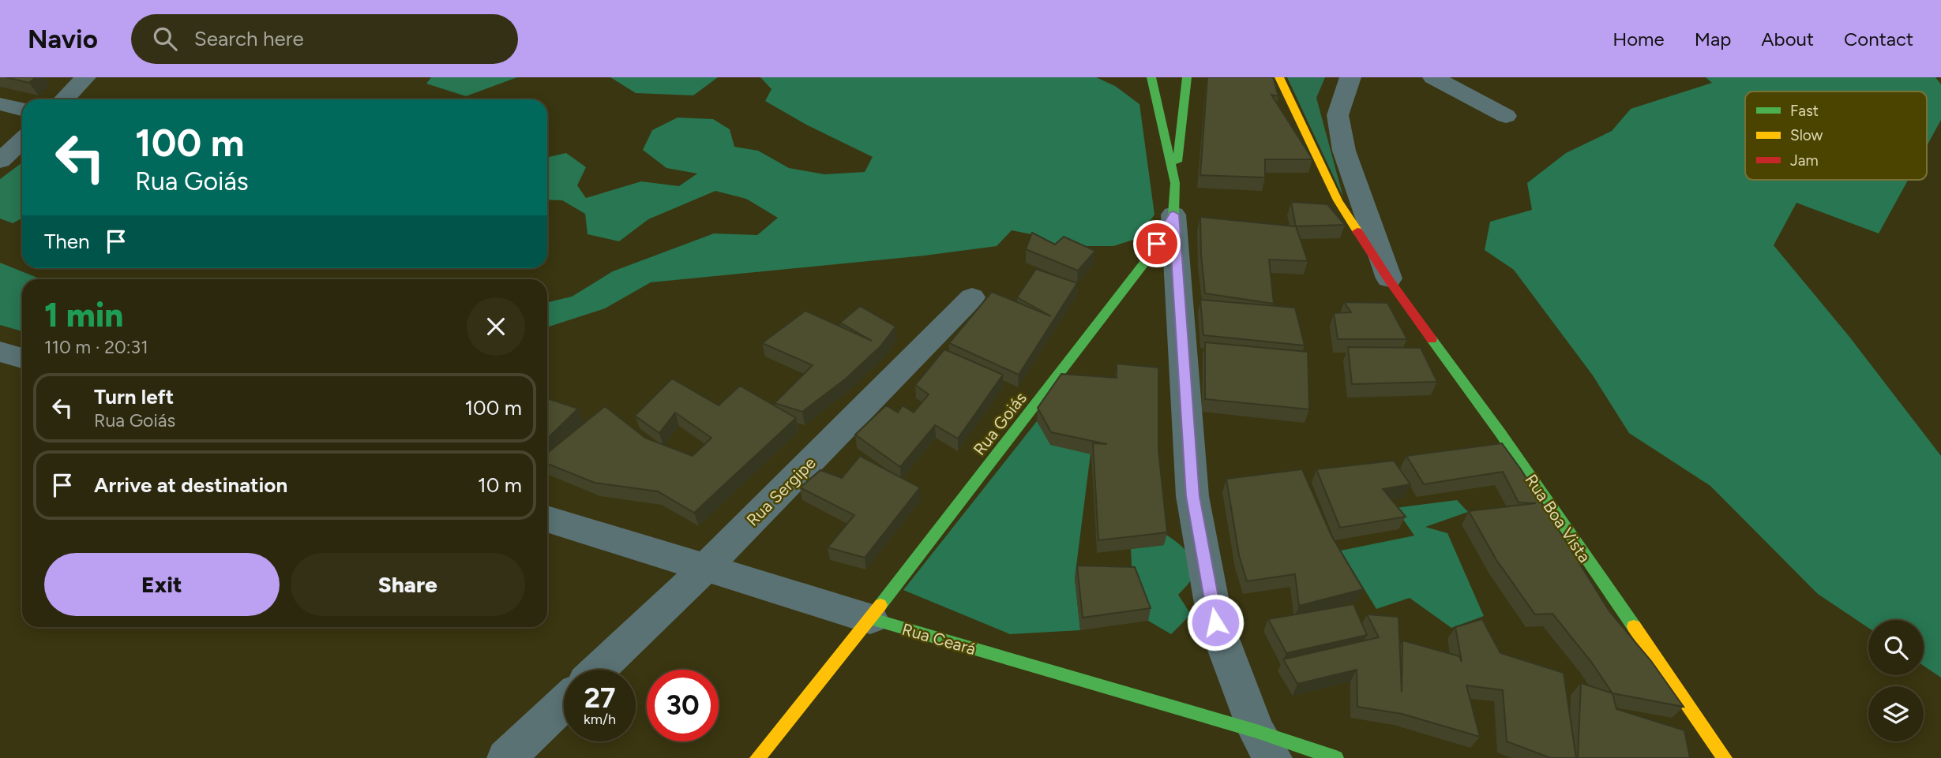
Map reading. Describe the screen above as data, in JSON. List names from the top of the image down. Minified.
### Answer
{"streets":{"street":["Rua Goiás","Rua Sergipe","Rua Boa Vista","Rua Ceará"]},"crossings":[["Rua Goiás","Rua Ceará"],["Rua Sergipe","Rua Ceará"]],"legend":["Fast","Slow","Jam"],"page":{"header":"Navio","search":"Search here","nav":["Home","Map","About","Contact"],"turn":["100 m","Rua Goiás"],"then":"Then","heading":["1 min","110 m · 20:31"],"list":[{"name":"Turn left","note":"Rua Goiás","value":"100 m"},{"name":"Arrive at destination","value":"10 m"}],"buttons":["Exit","Share"],"speed":"27 km/h","limit":"30"}}
